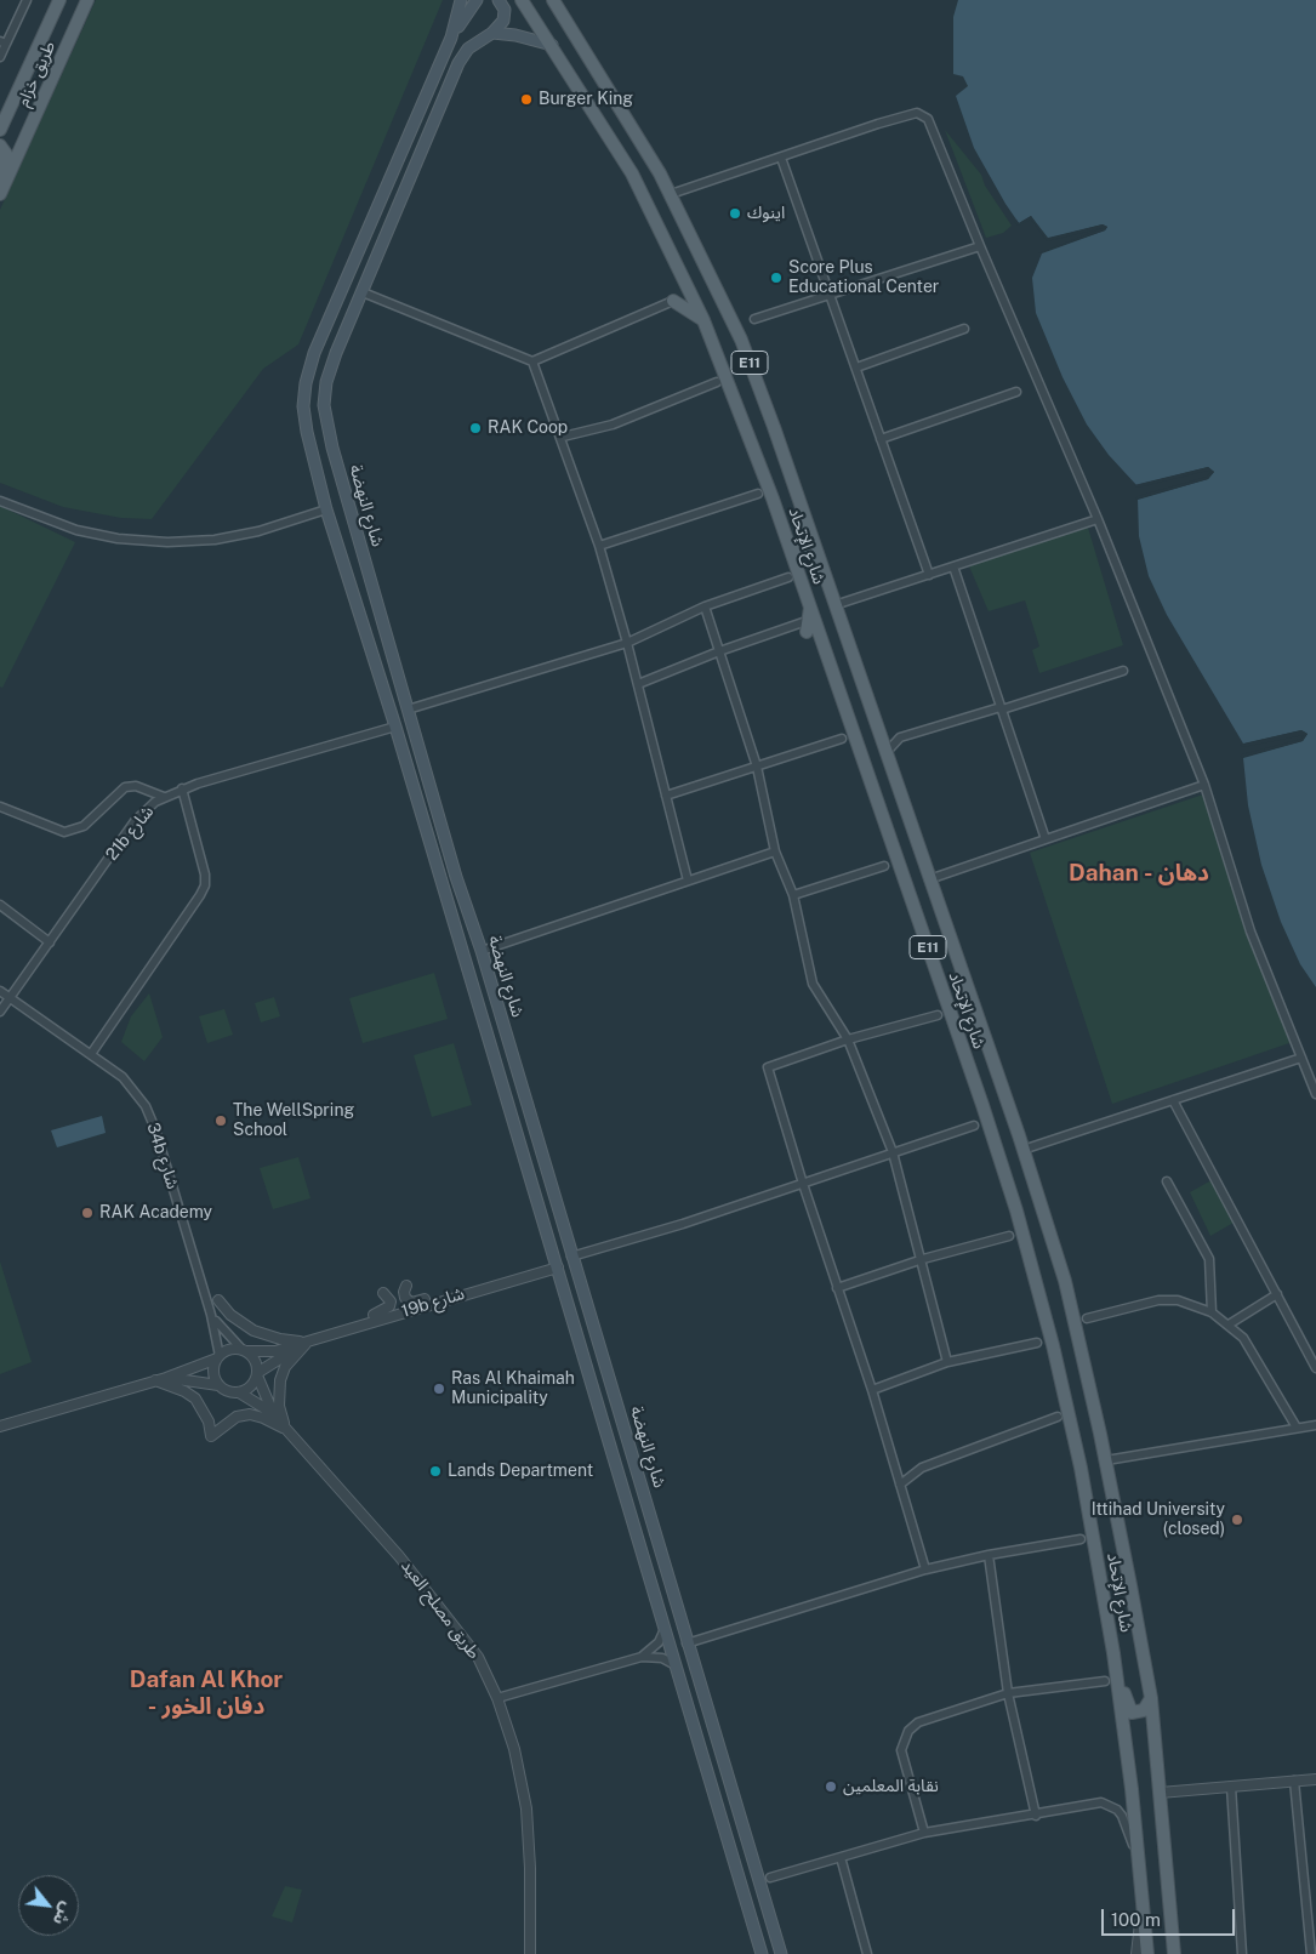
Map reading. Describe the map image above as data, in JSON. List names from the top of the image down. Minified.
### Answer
{"streets":{"main road":["طريق خزام","E11","شارع النهضة","شارع الإتحاد"],"street":["21b شارع","34b شارع","19b شارع","طريق مصلح العيد"]},"crossings":[["شارع النهضة","21b شارع"],["شارع النهضة","19b شارع"],["21b شارع","34b شارع"],["34b شارع","19b شارع"],["34b شارع","طريق مصلح العيد"],["19b شارع","طريق مصلح العيد"]],"districts":["Dahan - دهان","Dafan Al Khor - دفان الخور"],"places":["Burger King","اينوك","Score Plus Educational Center","RAK Coop","The WellSpring School","RAK Academy","Ras Al Khaimah Municipality","Lands Department","Ittihad University (closed)","نقابة المعلمين"],"scale_bar":"100 m","north":"bottom right"}
